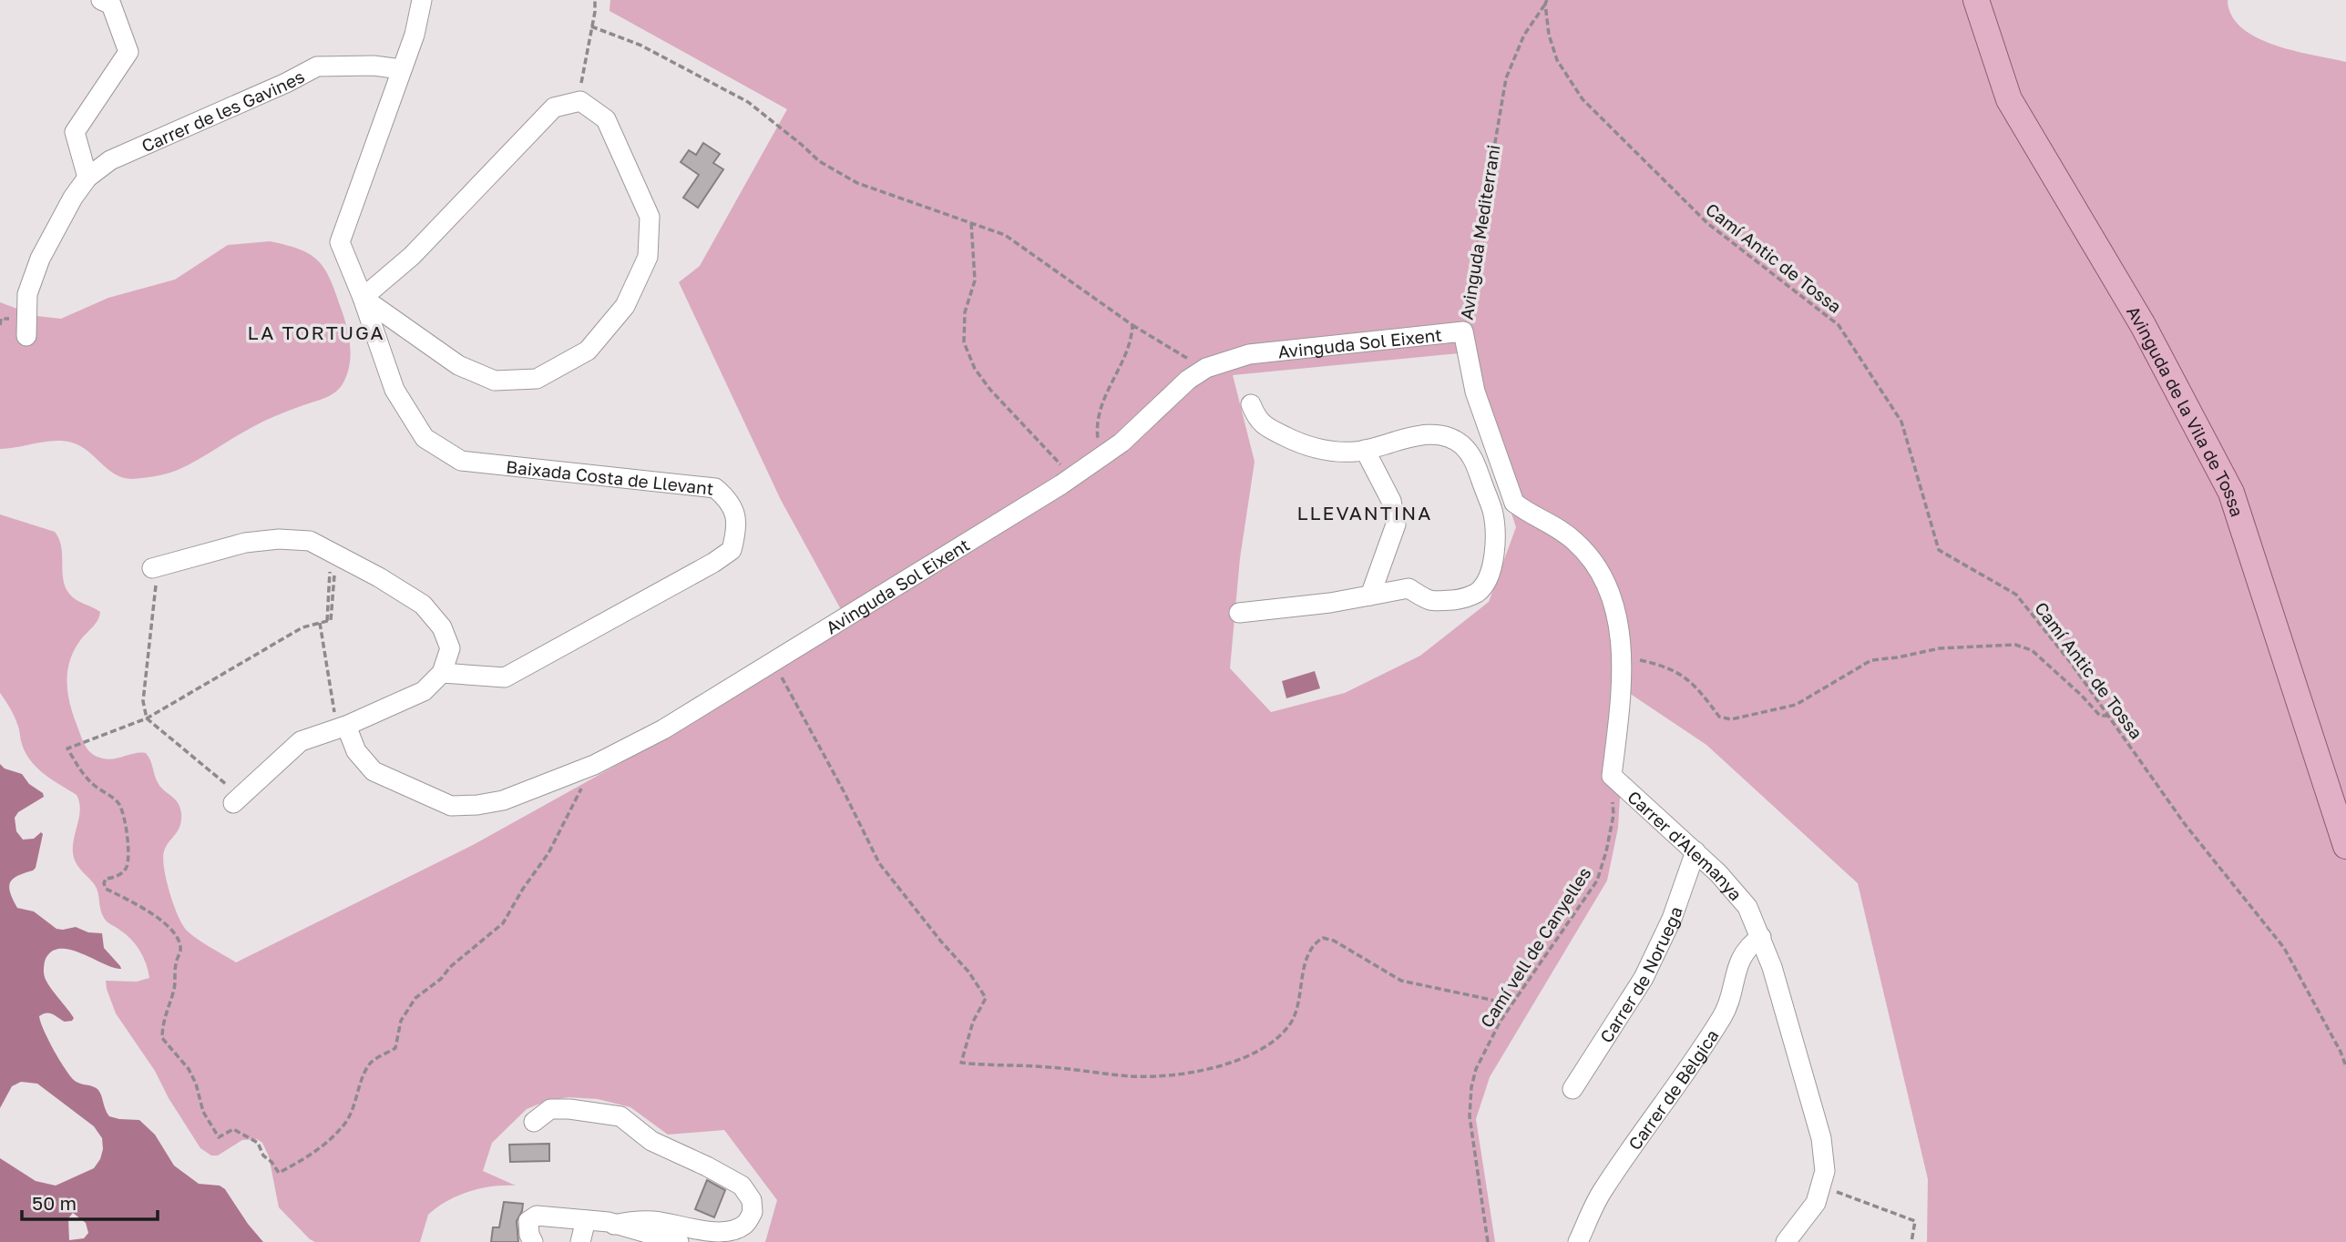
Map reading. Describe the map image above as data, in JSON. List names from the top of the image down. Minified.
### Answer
{"streets":{"main road":["Avinguda de la Vila de Tossa"],"street":["Carrer de les Gavines","Avinguda Mediterrani","Avinguda Sol Eixent","Baixada Costa de Llevant","Carrer d'Alemanya","Carrer de Noruega","Carrer de Bèlgica"],"path":["Camí Antic de Tossa","Camí vell de Canyelles"]},"crossings":[["Avinguda Mediterrani","Camí Antic de Tossa"],["Avinguda Mediterrani","Avinguda Sol Eixent"],["Carrer d'Alemanya","Camí vell de Canyelles"],["Carrer d'Alemanya","Carrer de Noruega"],["Carrer d'Alemanya","Carrer de Bèlgica"]],"districts":["LA TORTUGA","LLEVANTINA"],"scale_bar":"50 m"}
